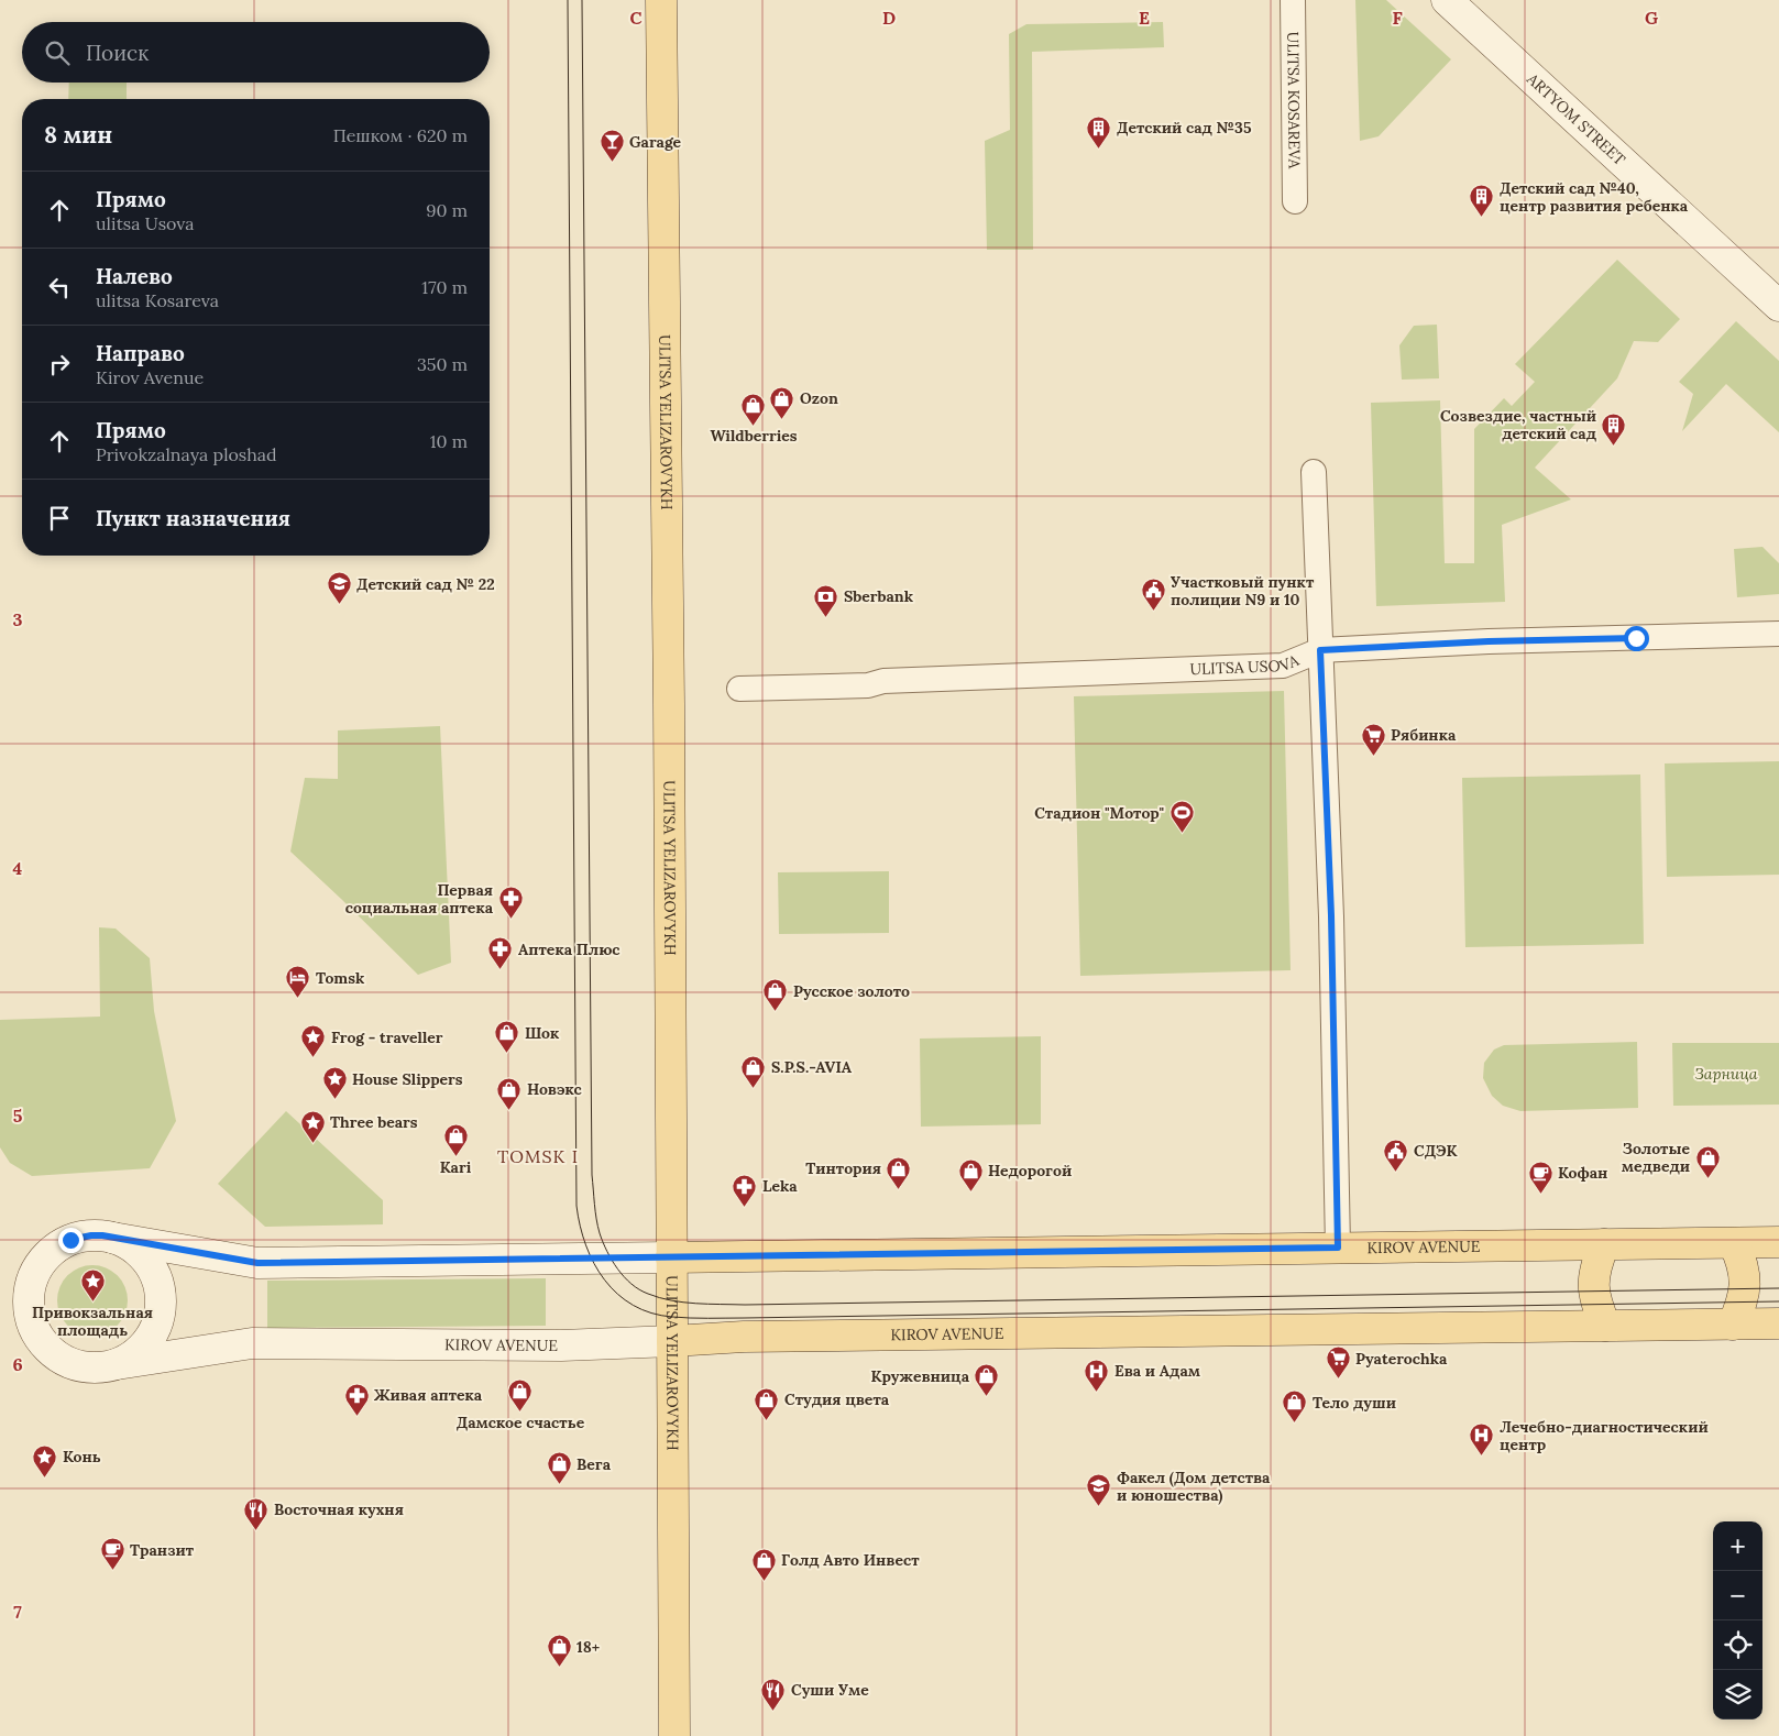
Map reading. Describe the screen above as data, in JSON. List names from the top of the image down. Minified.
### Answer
{"streets":{"main road":["ARTYOM STREET","ULITSA YELIZAROVYKH","KIROV AVENUE"],"street":["ULITSA KOSAREVA","ULITSA USOVA"]},"crossings":[["ULITSA YELIZAROVYKH","KIROV AVENUE"]],"districts":["TOMSK I"],"parks":["Зарница"],"places":{"building":["Детский сад №35","Детский сад №40, центр развития ребенка","Созвездие, частный детский сад"],"bar":["Garage"],"shop":["Ozon","Wildberries","Русское золото","Шок","S.P.S.-AVIA","Новэкс","Kari","Золотые медведи","Тинтория","Недорогой","Кружевница","Дамское счастье","Студия цвета","Тело души","Вега","Голд Авто Инвест","18+"],"school or university":["Детский сад № 22","Факел (Дом детства и юношества)"],"public building":["Участковый пункт полиции N9 и 10","СДЭК"],"bank":["Sberbank"],"supermarket":["Рябинка","Pyaterochka"],"sports":["Стадион \"Мотор\""],"pharmacy":["Первая социальная аптека","Аптека Плюс","Leka","Живая аптека"],"hotel":["Tomsk"],"place":["Frog - traveller","House Slippers","Three bears","Привокзальная площадь","Конь"],"cafe":["Кофан","Транзит"],"hospital":["Ева и Адам","Лечебно-диагностический центр"],"restaurant":["Восточная кухня","Суши Уме"]},"page":{"search":"Поиск","heading":["8 мин","Пешком · 620 m"],"list":[["Прямо","ulitsa Usova","90 m"],["Налево","ulitsa Kosareva","170 m"],["Направо","Kirov Avenue","350 m"],["Прямо","Privokzalnaya ploshad","10 m"],"Пункт назначения"],"map_buttons":["+","−"]},"grid":{"columns":["C","D","E","F","G"],"rows":["3","4","5","6","7"]}}
